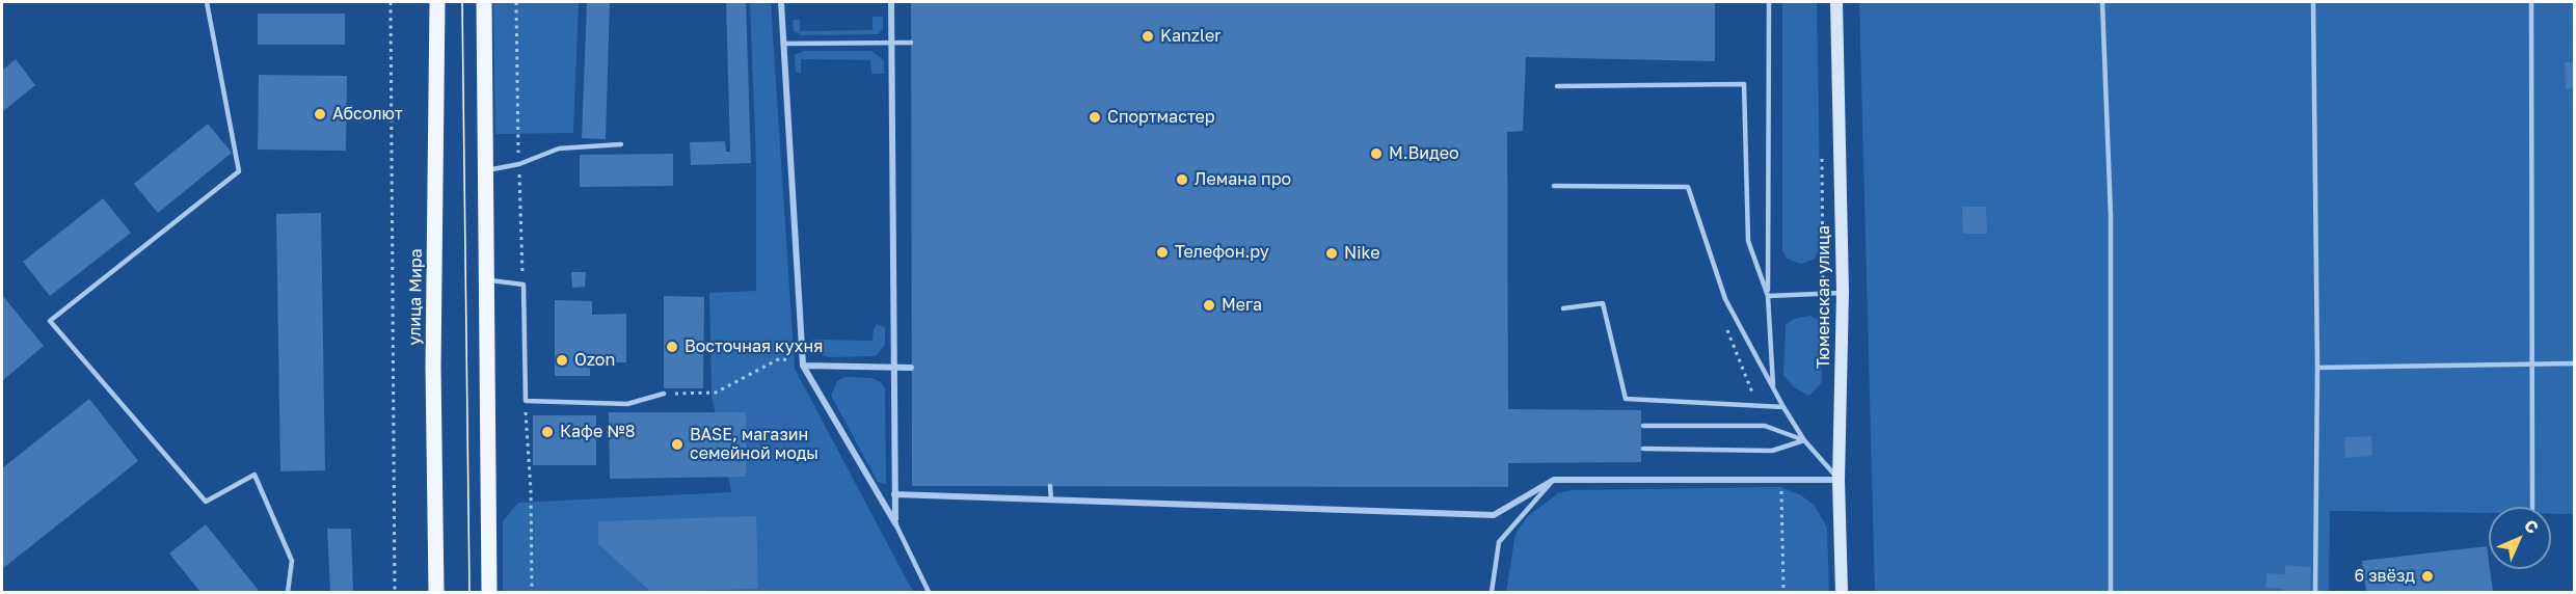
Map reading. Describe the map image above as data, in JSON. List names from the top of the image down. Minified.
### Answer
{"streets":{"main road":["улица Мира"],"street":["Тюменская улица"]},"places":["Kanzler","Абсолют","Спортмастер","М.Видео","Лемана про","Телефон.ру","Nike","Мега","Восточная кухня","Ozon","Кафе №8","BASE, магазин семейной моды","6 звёзд"],"north":"top right"}
